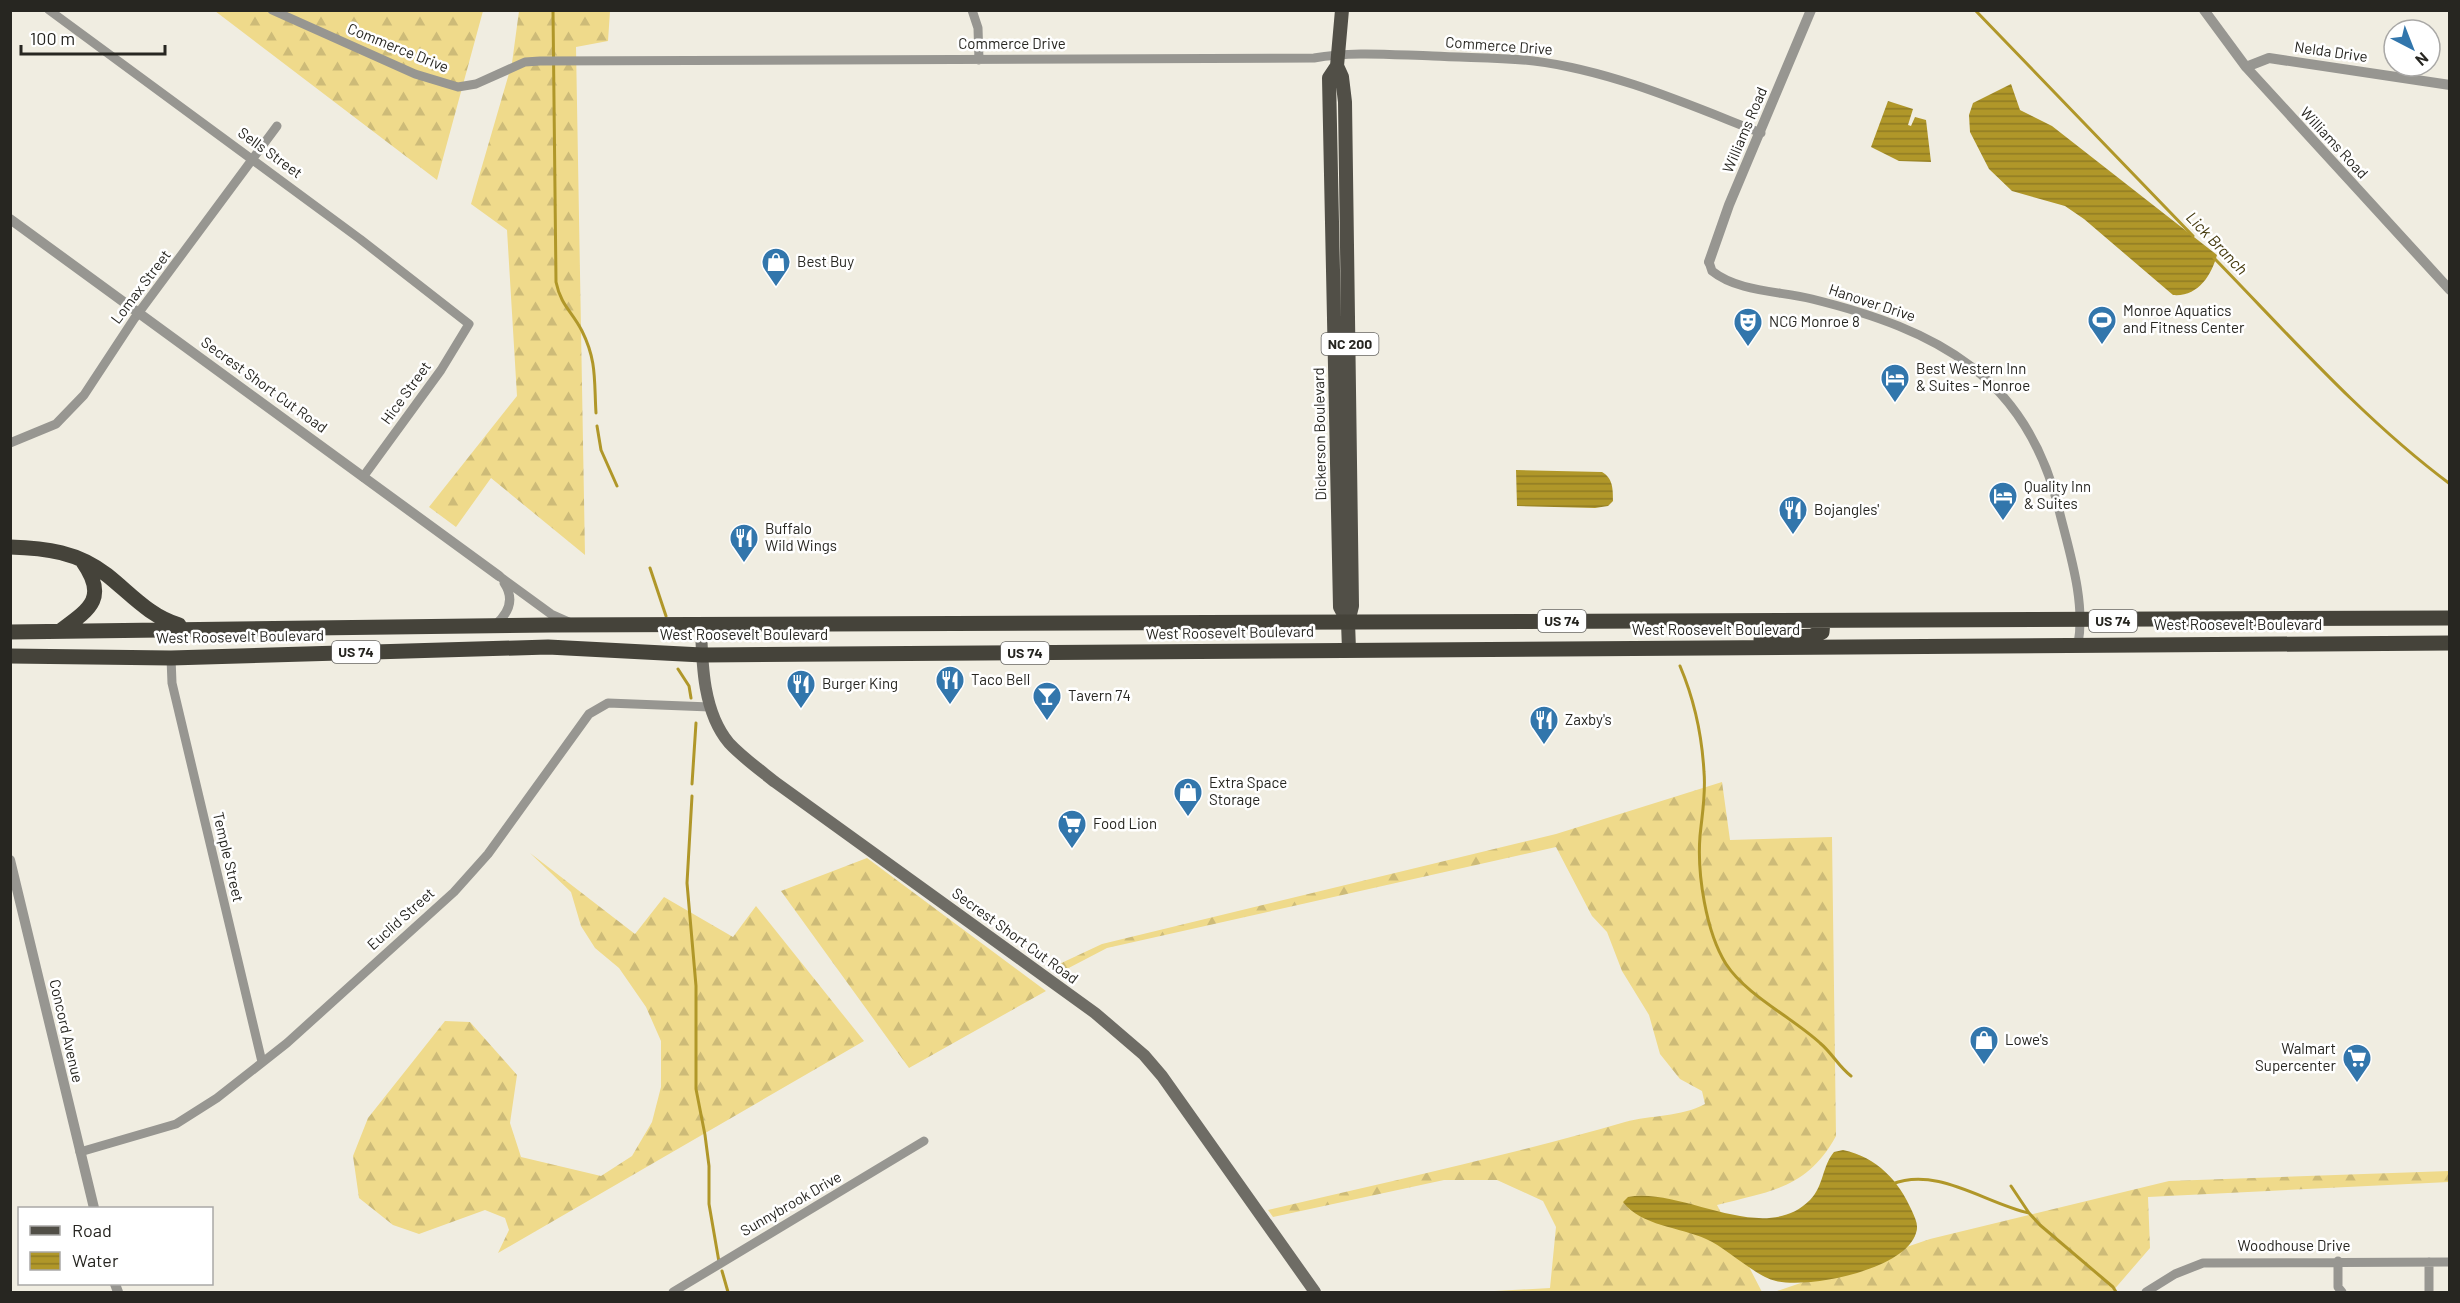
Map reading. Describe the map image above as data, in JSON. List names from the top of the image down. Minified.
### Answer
{"streets":{"highway":["US 74","West Roosevelt Boulevard"],"main road":["NC 200","Secrest Short Cut Road","Dickerson Boulevard"],"street":["Commerce Drive","Nelda Drive","Williams Road","Sells Street","Lomax Street","Hanover Drive","Hice Street","Temple Street","Euclid Street","Concord Avenue","Sunnybrook Drive","Woodhouse Drive"]},"crossings":[["Commerce Drive","Williams Road"],["Commerce Drive","Dickerson Boulevard"],["Nelda Drive","Williams Road"],["Williams Road","Hanover Drive"],["Sells Street","Lomax Street"],["Sells Street","Hice Street"],["Lomax Street","Secrest Short Cut Road"],["Hanover Drive","West Roosevelt Boulevard"],["NC 200","Dickerson Boulevard"],["Secrest Short Cut Road","Hice Street"],["Secrest Short Cut Road","West Roosevelt Boulevard"],["Secrest Short Cut Road","Euclid Street"],["Dickerson Boulevard","West Roosevelt Boulevard"],["West Roosevelt Boulevard","Temple Street"],["Temple Street","Euclid Street"],["Euclid Street","Concord Avenue"]],"water":["Lick Branch"],"places":{"shop":["Best Buy","Extra Space Storage","Lowe's"],"sports":["Monroe Aquatics and Fitness Center"],"theatre":["NCG Monroe 8"],"hotel":["Best Western Inn & Suites - Monroe","Quality Inn & Suites"],"restaurant":["Bojangles'","Buffalo Wild Wings","Taco Bell","Burger King","Zaxby's"],"bar":["Tavern 74"],"supermarket":["Food Lion","Walmart Supercenter"]},"legend":["Road","Water"],"scale_bar":"100 m","north":"bottom right"}
